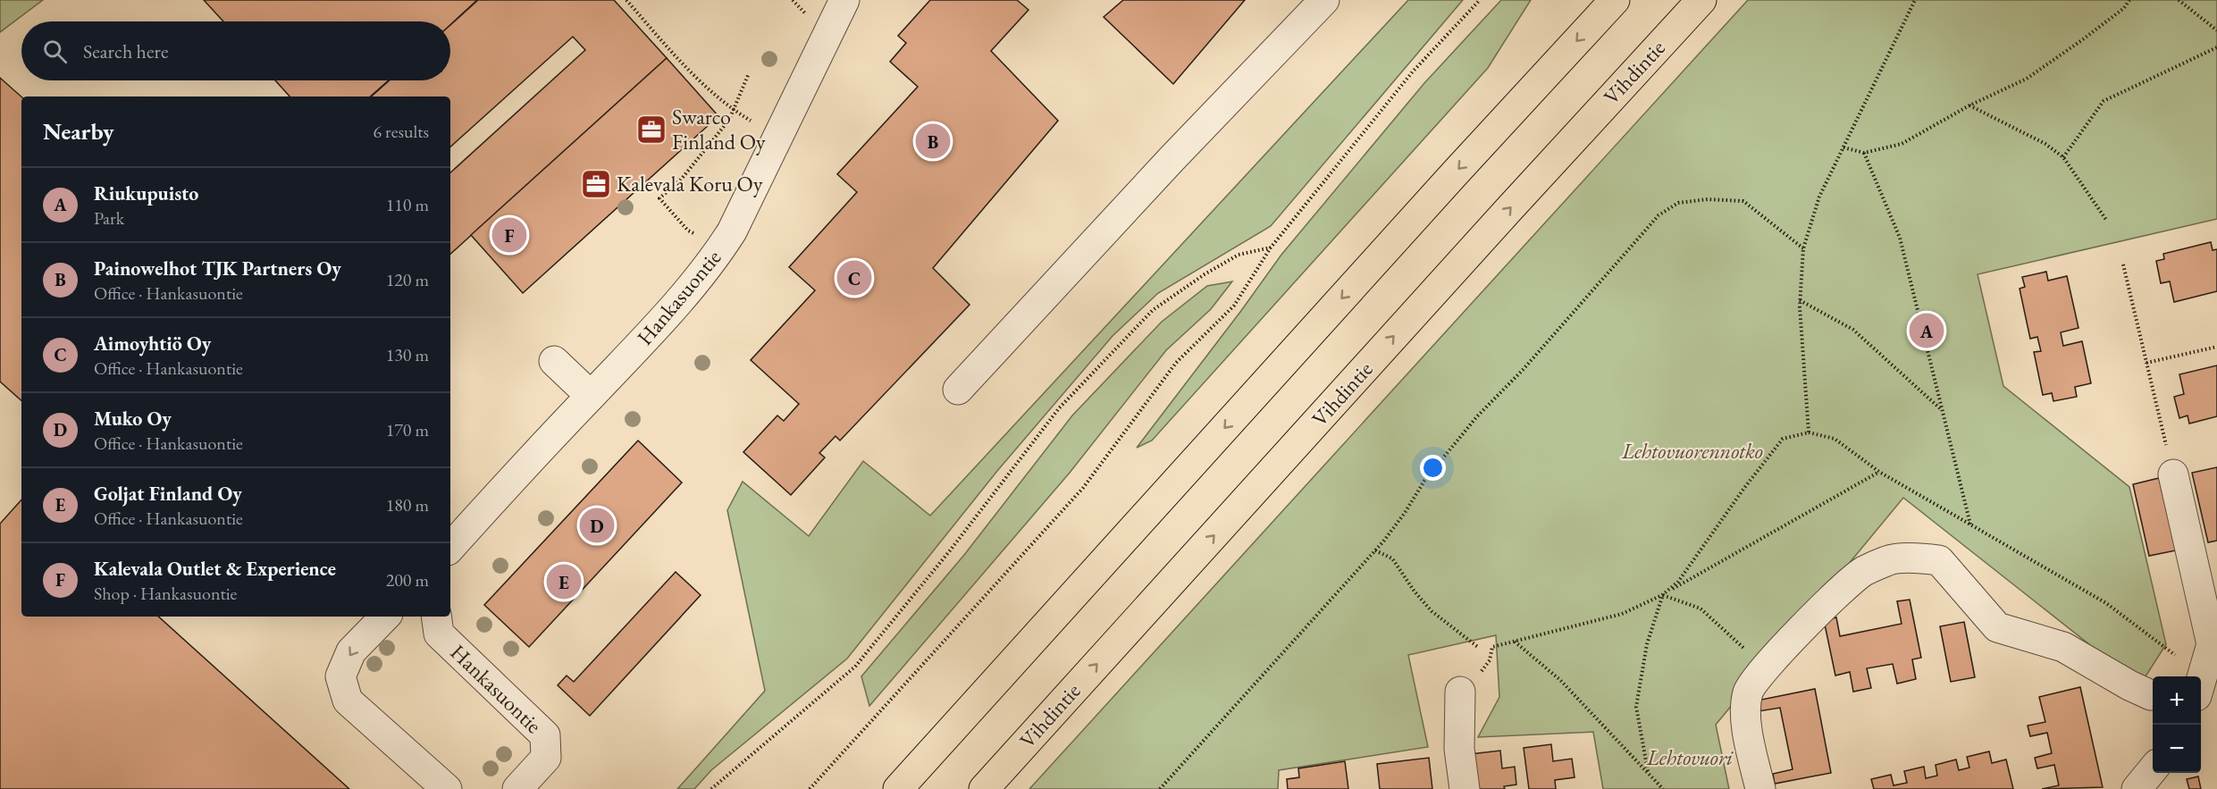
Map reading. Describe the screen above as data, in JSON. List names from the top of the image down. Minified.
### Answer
{"streets":{"main road":["Vihdintie"],"street":["Hankasuontie"]},"parks":["Lehtovuorennotko","Lehtovuori"],"places":{"office":["Swarco Finland Oy","Kalevala Koru Oy"]},"page":{"search":"Search here","heading":["Nearby","6 results"],"pins":["B","F","C","A","D","E"],"list":[{"mark":"A","name":"Riukupuisto","note":"Park","value":"110 m"},{"mark":"B","name":"Painowelhot TJK Partners Oy","note":"Office · Hankasuontie","value":"120 m"},{"mark":"C","name":"Aimoyhtiö Oy","note":"Office · Hankasuontie","value":"130 m"},{"mark":"D","name":"Muko Oy","note":"Office · Hankasuontie","value":"170 m"},{"mark":"E","name":"Goljat Finland Oy","note":"Office · Hankasuontie","value":"180 m"},{"mark":"F","name":"Kalevala Outlet & Experience","note":"Shop · Hankasuontie","value":"200 m"}],"map_buttons":["+","−"]}}
